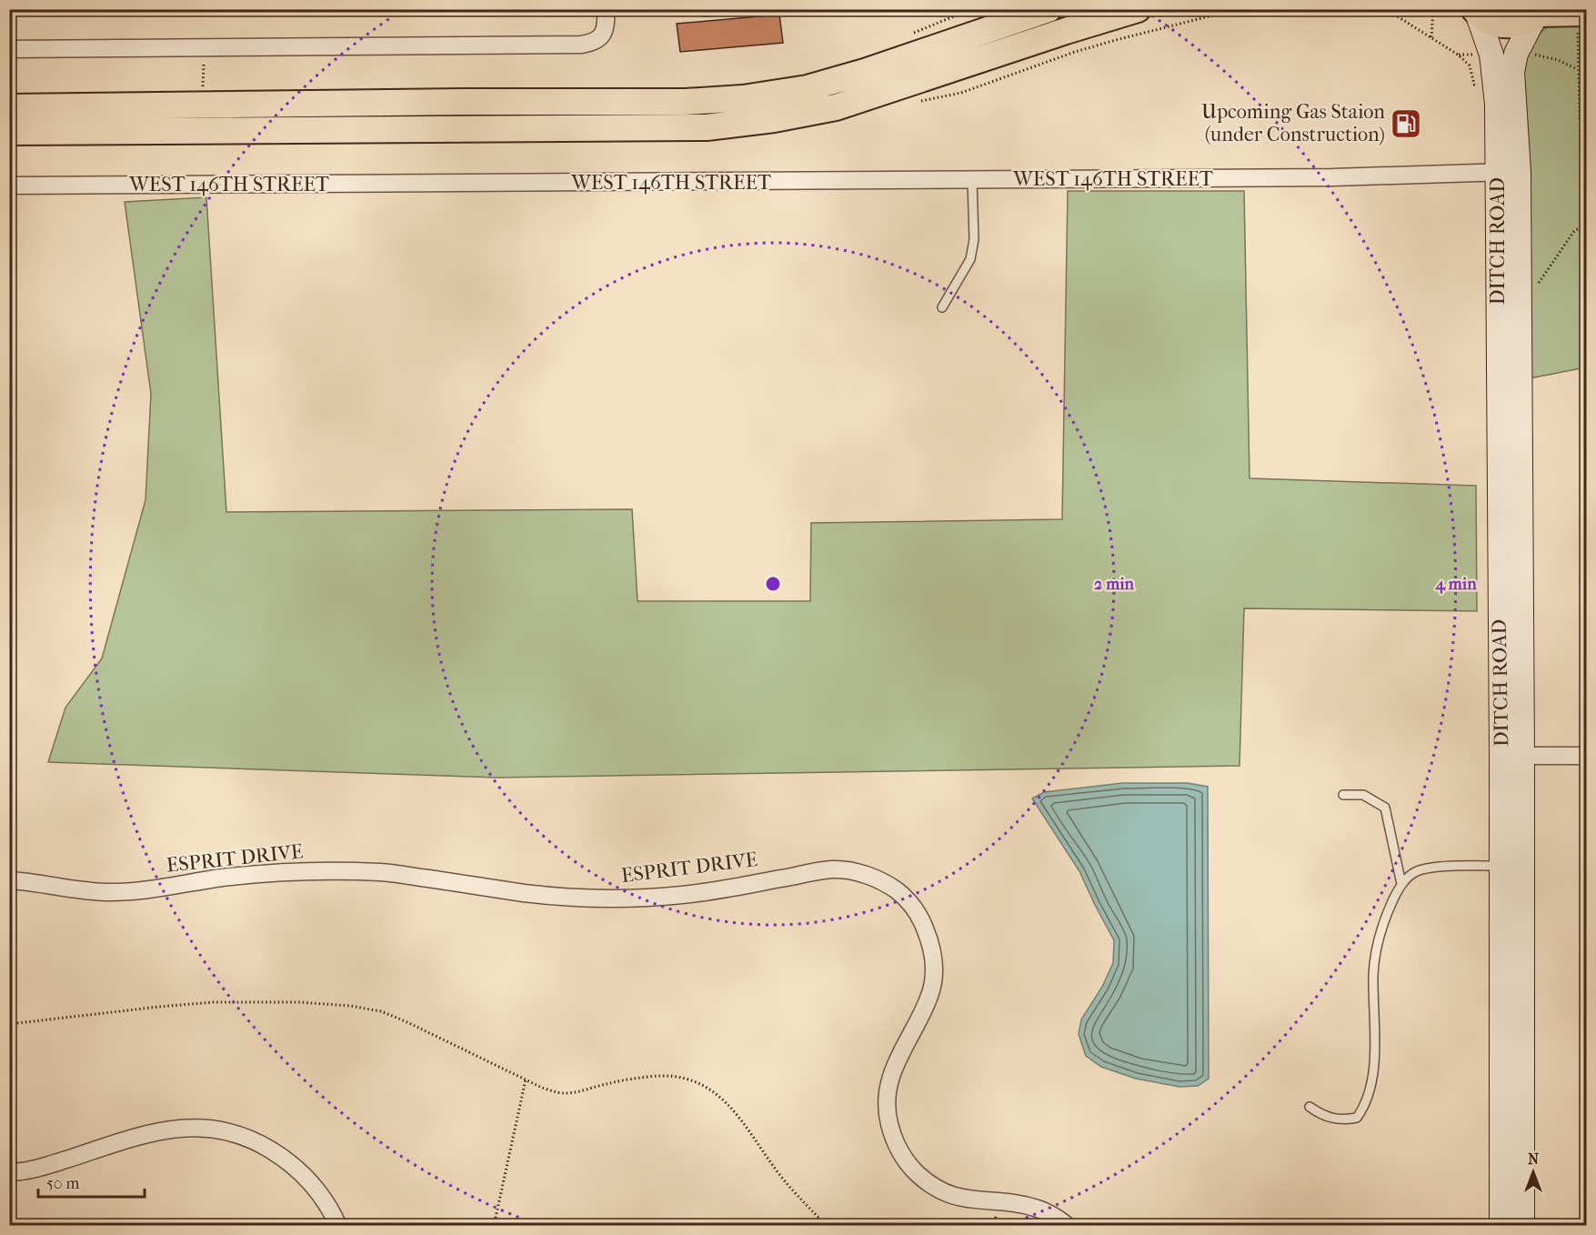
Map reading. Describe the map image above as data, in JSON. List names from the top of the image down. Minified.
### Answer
{"streets":{"street":["WEST 146TH STREET","DITCH ROAD","ESPRIT DRIVE"]},"crossings":[["WEST 146TH STREET","DITCH ROAD"]],"places":{"fuel station":["Upcoming Gas Staion (under Construction)"]},"scale_bar":"50 m","north":"top","rings":["2 min","4 min"]}
